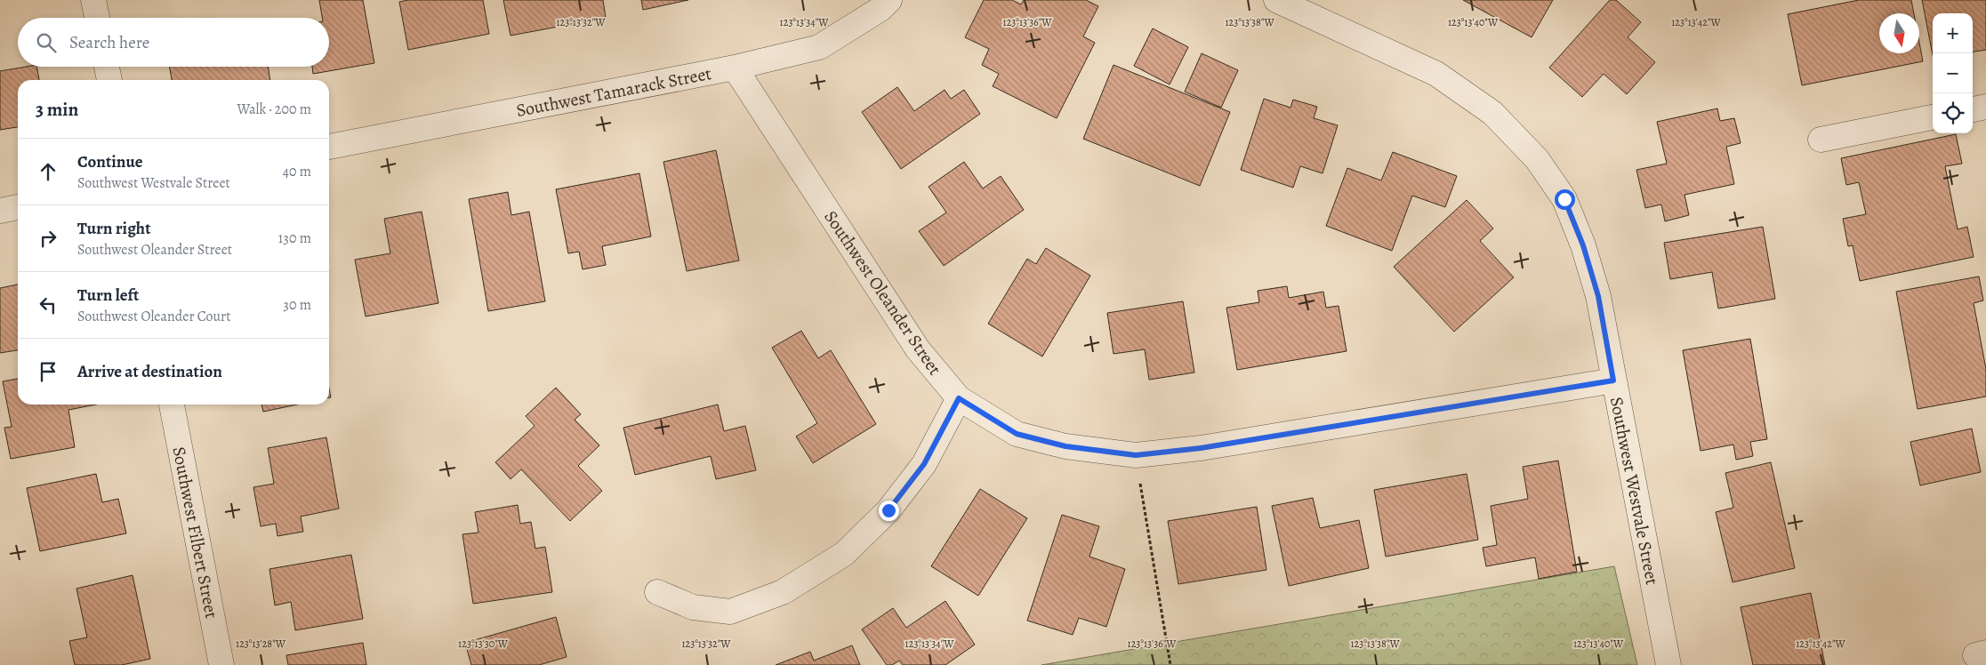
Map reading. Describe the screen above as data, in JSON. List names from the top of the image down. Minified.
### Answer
{"streets":{"street":["Southwest Tamarack Street","Southwest Oleander Street","Southwest Westvale Street","Southwest Filbert Street"]},"crossings":[["Southwest Tamarack Street","Southwest Oleander Street"],["Southwest Oleander Street","Southwest Westvale Street"]],"north":"bottom","page":{"map_buttons":["+","−"],"search":"Search here","heading":["3 min","Walk · 200 m"],"list":[["Continue","Southwest Westvale Street","40 m"],["Turn right","Southwest Oleander Street","130 m"],["Turn left","Southwest Oleander Court","30 m"],"Arrive at destination"]},"coordinates":["123°13'32\"W","123°13'34\"W","123°13'36\"W","123°13'38\"W","123°13'40\"W","123°13'42\"W","123°13'28\"W","123°13'30\"W"]}
